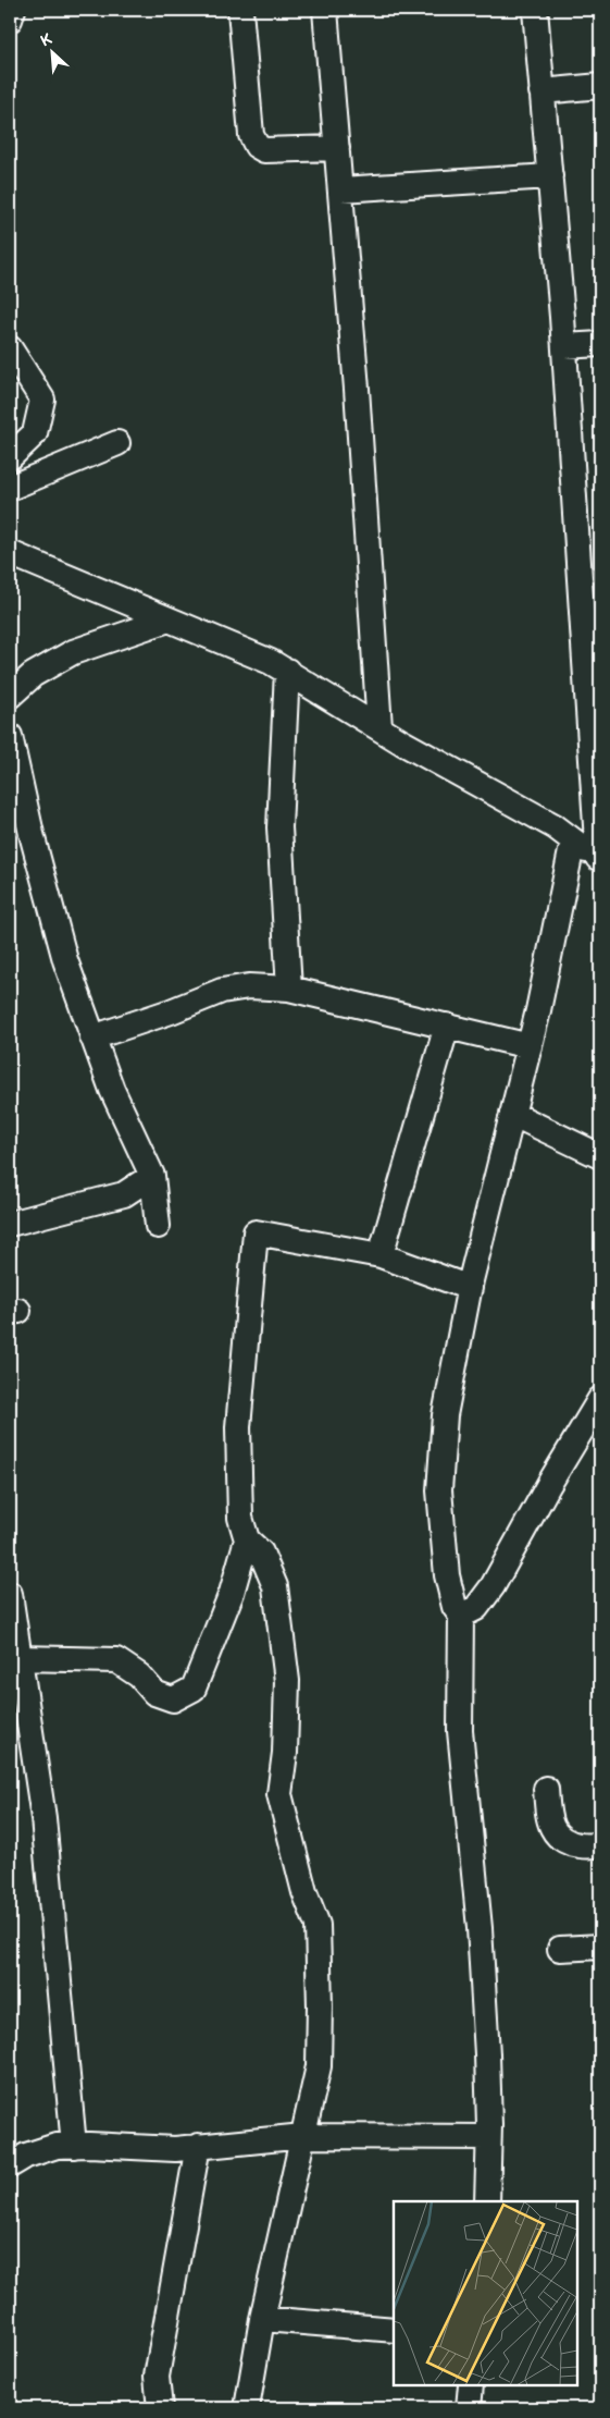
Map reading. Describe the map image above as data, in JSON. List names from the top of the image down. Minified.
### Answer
{"north":"top left"}
